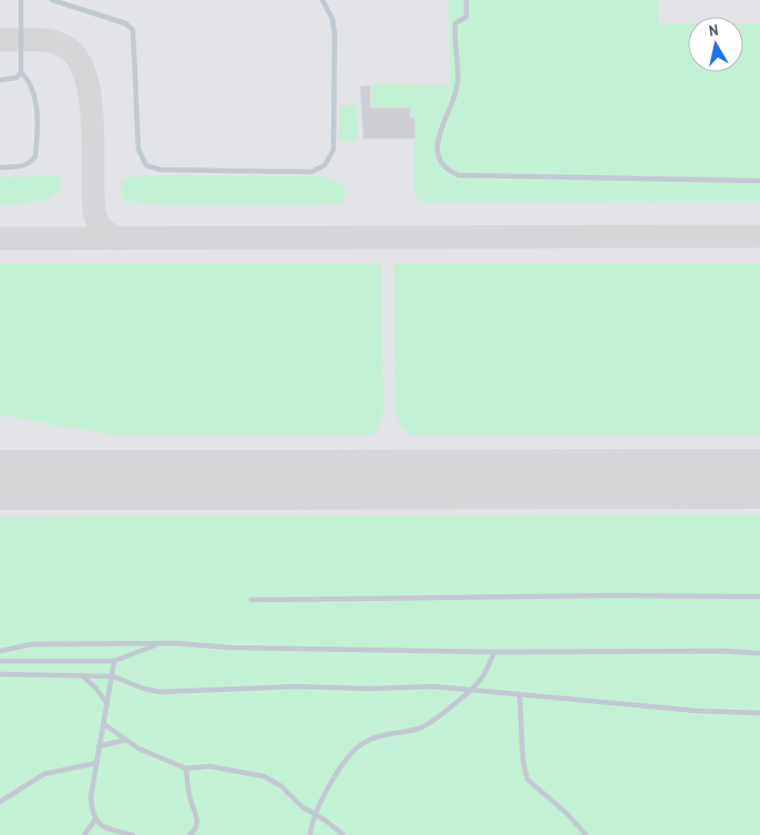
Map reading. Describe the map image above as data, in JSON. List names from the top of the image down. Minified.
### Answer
{"north":"top"}
